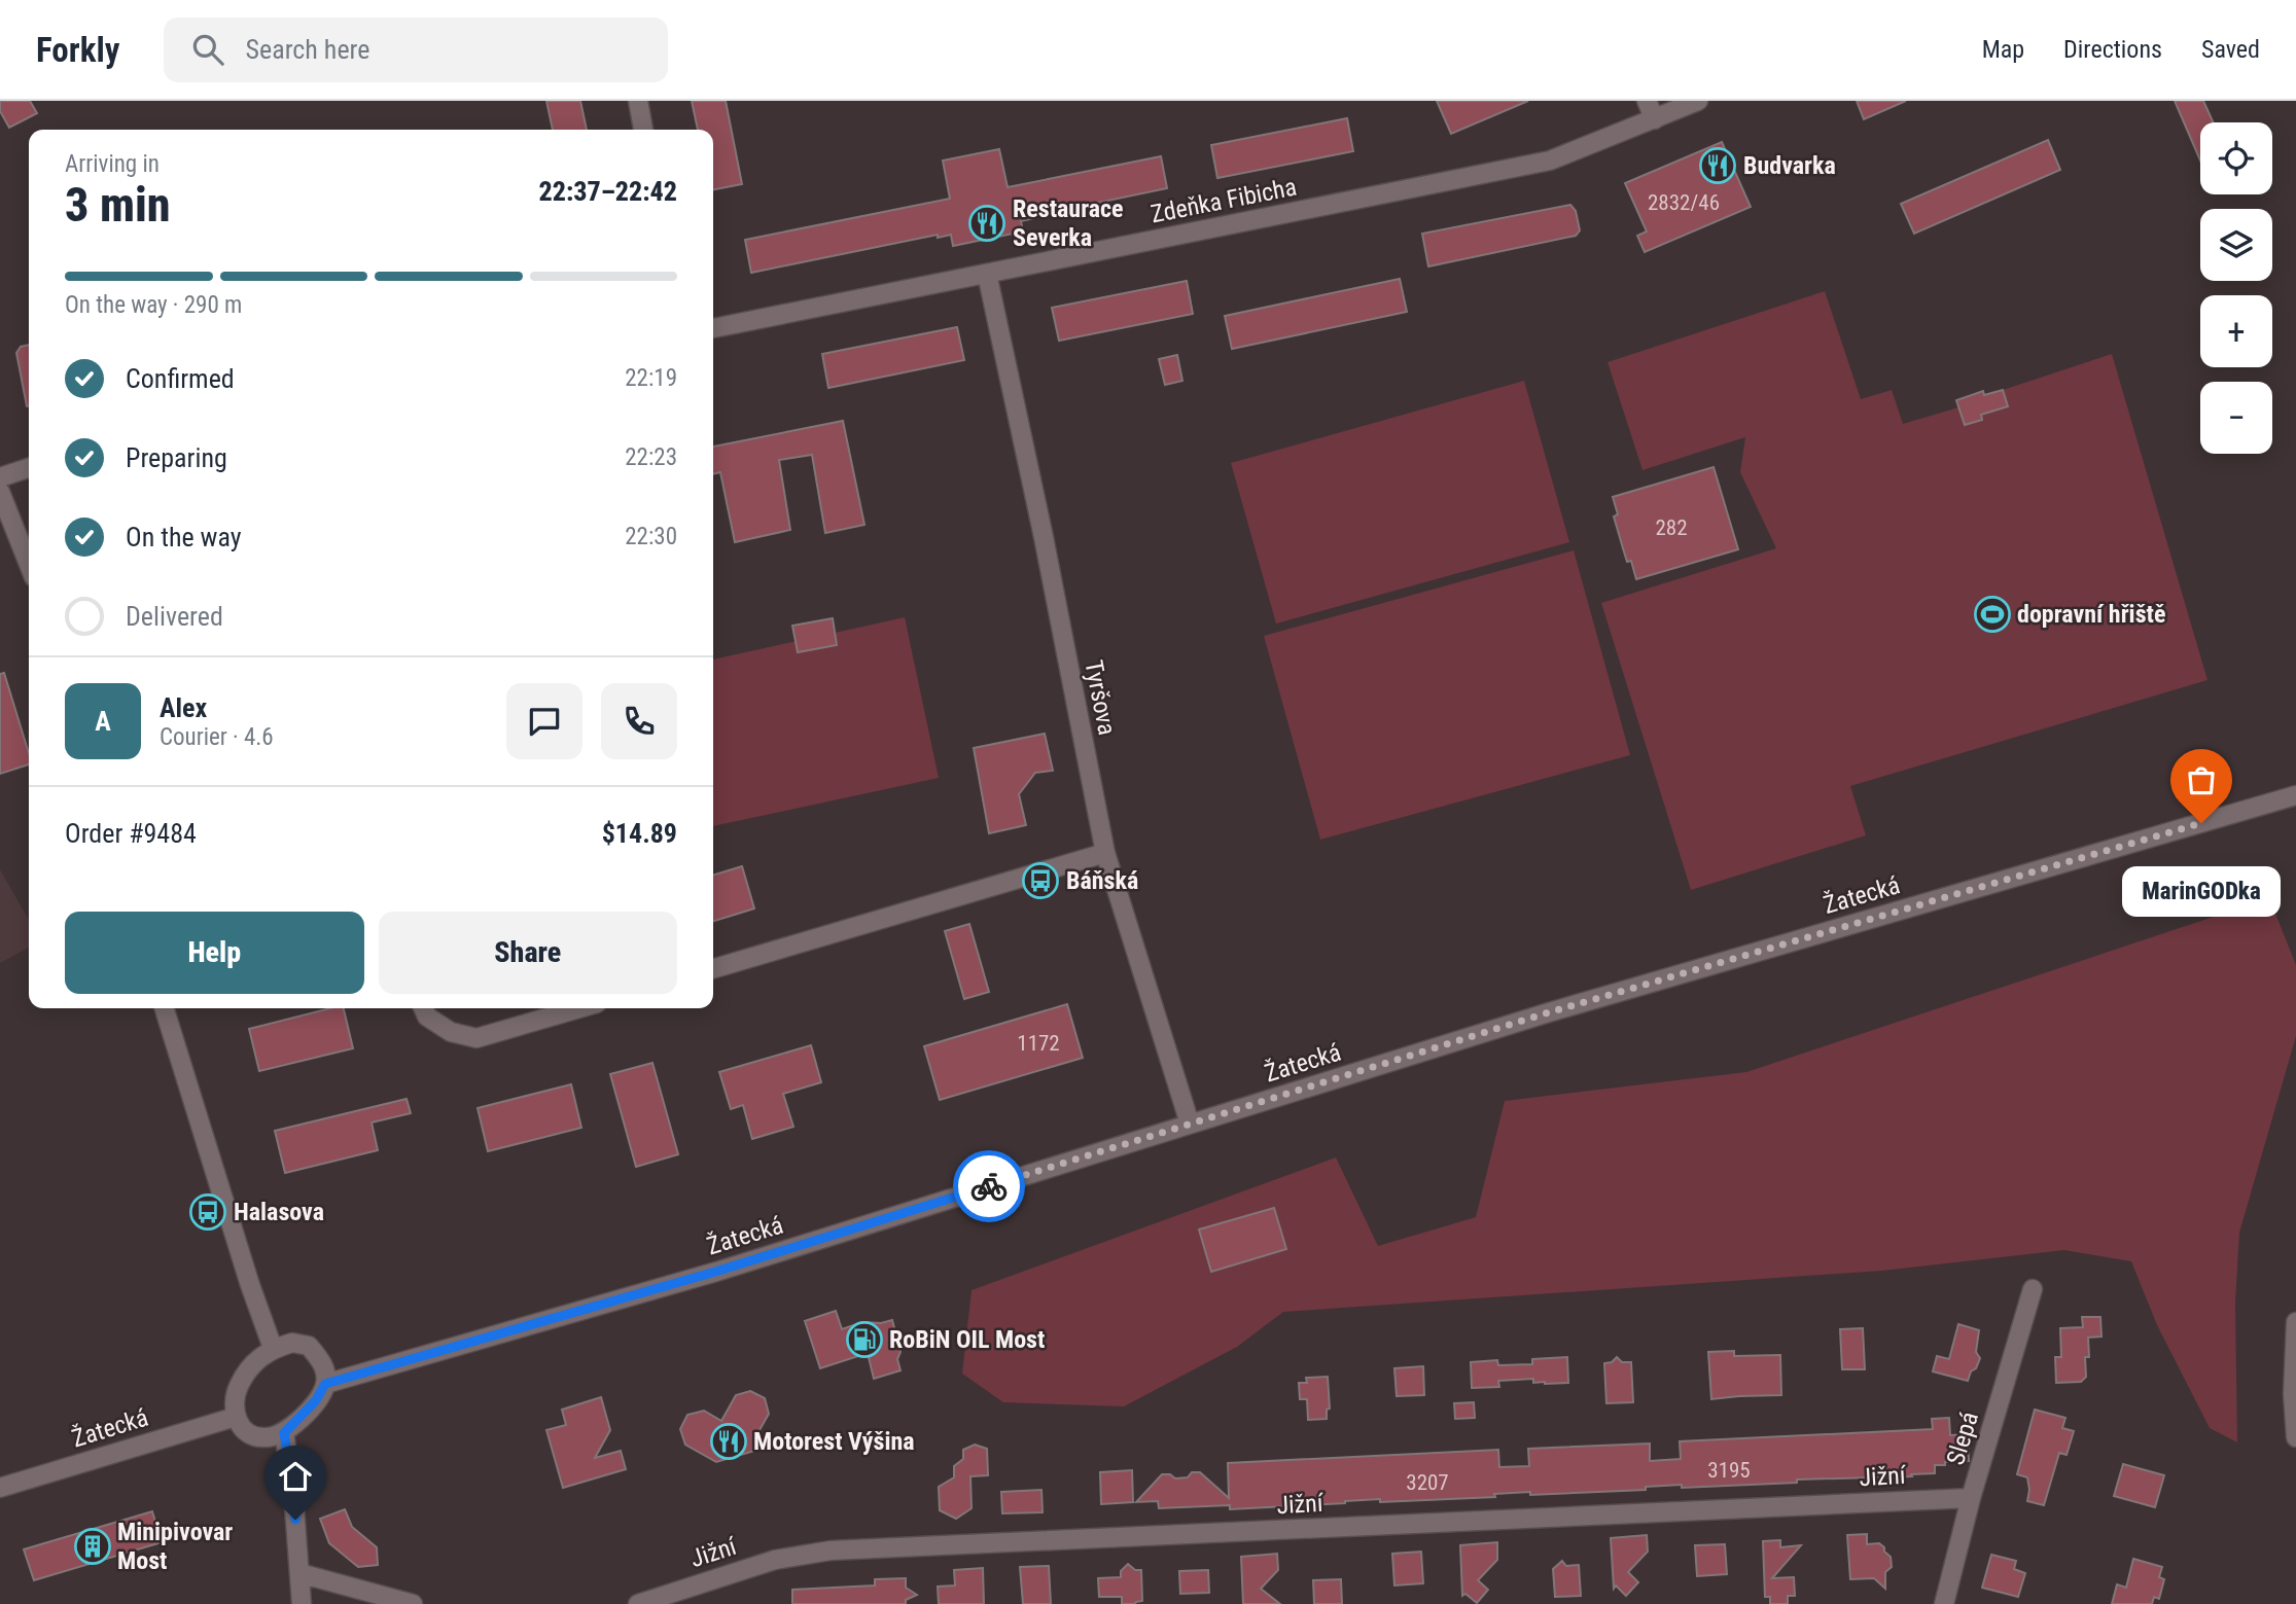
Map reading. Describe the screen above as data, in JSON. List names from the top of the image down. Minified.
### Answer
{"streets":{"street":["Zdeňka Fibicha","Tyršova","Žatecká","Slepá","Jižní"]},"crossings":[["Zdeňka Fibicha","Tyršova"],["Tyršova","Žatecká"],["Slepá","Jižní"]],"places":{"restaurant":["Budvarka","Restaurace Severka","Motorest Výšina"],"sports":["dopravní hřiště"],"other":["MarinGODka"],"bus stop":["Báňská","Halasova"],"fuel station":["RoBiN OIL Most"],"building":["Minipivovar Most"]},"house_numbers":["2832/46","282","1172","3195","3207"],"page":{"header":"Forkly","search":"Search here","nav":["Map","Directions","Saved"],"map_buttons":["+","−"],"heading":["3 min","Arriving in","22:37–22:42"],"panel":["Alex","Courier · 4.6","Order #9484","$14.89"],"bar":"On the way · 290 m","list":[["Confirmed","22:19"],["Preparing","22:23"],["On the way","22:30"],"Delivered"],"round":"A","bubble":"MarinGODka","buttons":["Help","Share"]}}
